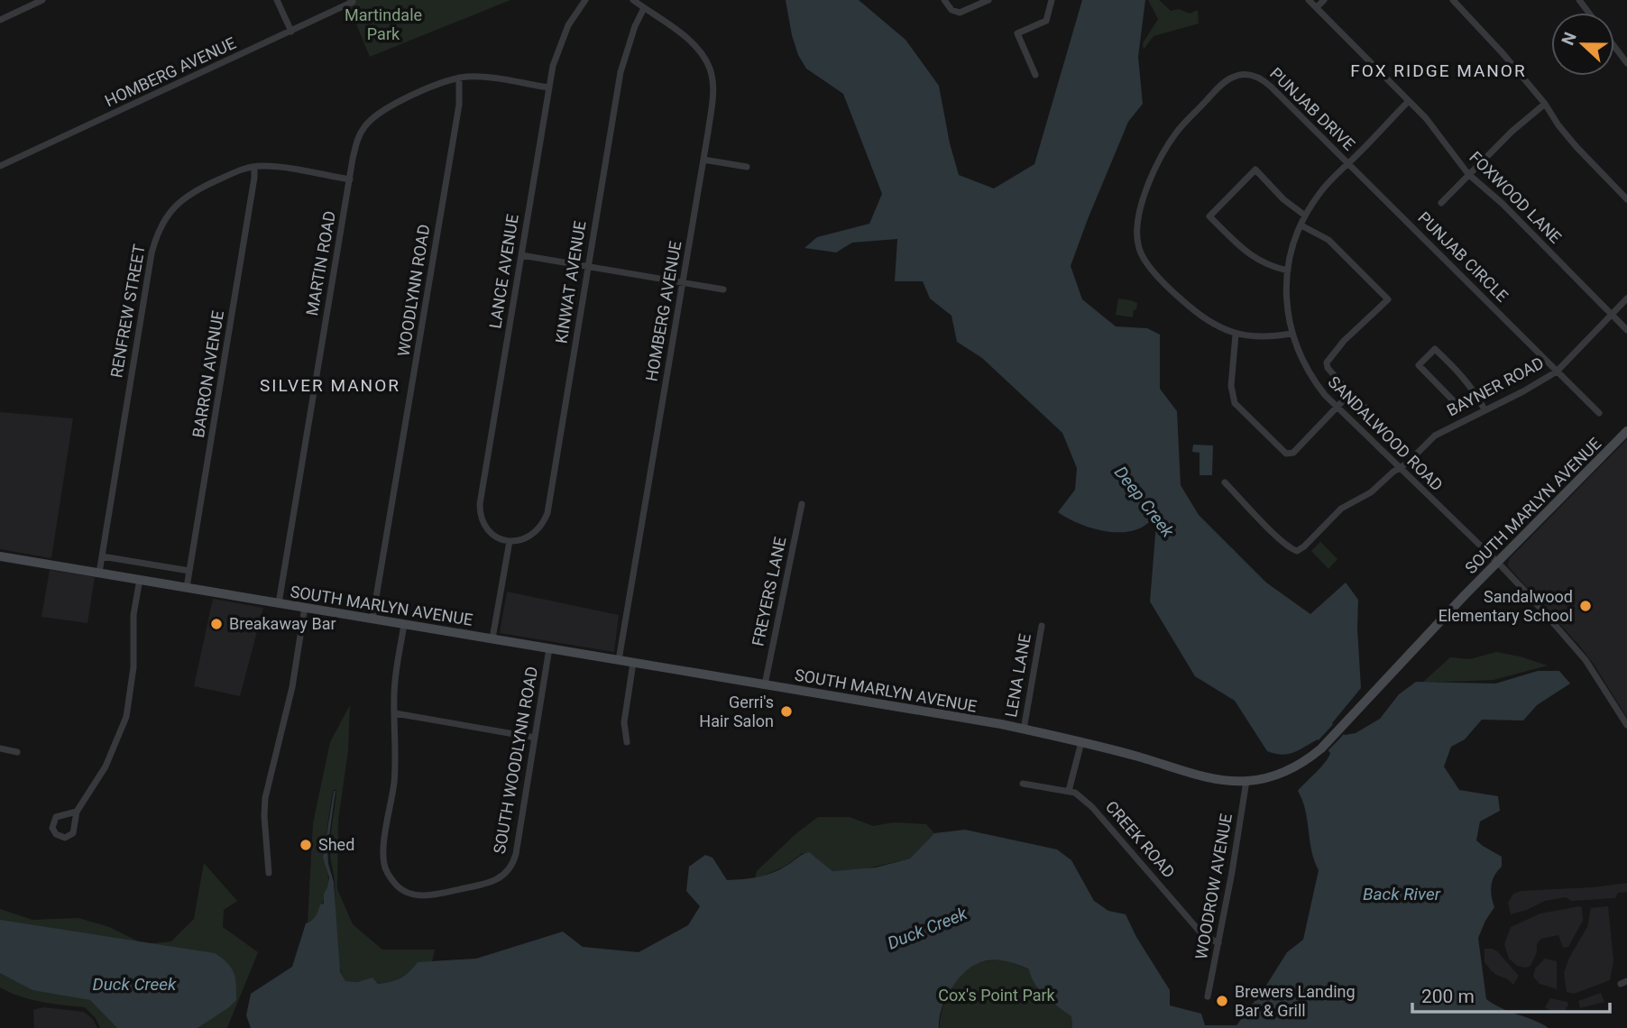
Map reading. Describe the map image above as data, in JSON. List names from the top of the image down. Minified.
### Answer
{"streets":{"street":["HOMBERG AVENUE","PUNJAB DRIVE","FOXWOOD LANE","PUNJAB CIRCLE","MARTIN ROAD","LANCE AVENUE","KINWAT AVENUE","WOODLYNN ROAD","RENFREW STREET","BARRON AVENUE","BAYNER ROAD","SANDALWOOD ROAD","SOUTH MARLYN AVENUE","FREYERS LANE","LENA LANE","SOUTH WOODLYNN ROAD","CREEK ROAD","WOODROW AVENUE"]},"crossings":[["HOMBERG AVENUE","KINWAT AVENUE"],["HOMBERG AVENUE","SOUTH MARLYN AVENUE"],["PUNJAB DRIVE","PUNJAB CIRCLE"],["PUNJAB DRIVE","SANDALWOOD ROAD"],["FOXWOOD LANE","BAYNER ROAD"],["FOXWOOD LANE","SANDALWOOD ROAD"],["PUNJAB CIRCLE","BAYNER ROAD"],["PUNJAB CIRCLE","SANDALWOOD ROAD"],["MARTIN ROAD","LANCE AVENUE"],["MARTIN ROAD","WOODLYNN ROAD"],["MARTIN ROAD","RENFREW STREET"],["MARTIN ROAD","SOUTH MARLYN AVENUE"],["LANCE AVENUE","KINWAT AVENUE"],["WOODLYNN ROAD","SOUTH MARLYN AVENUE"],["RENFREW STREET","BARRON AVENUE"],["RENFREW STREET","SOUTH MARLYN AVENUE"],["BARRON AVENUE","SOUTH MARLYN AVENUE"],["BAYNER ROAD","SANDALWOOD ROAD"],["SANDALWOOD ROAD","SOUTH MARLYN AVENUE"],["SOUTH MARLYN AVENUE","FREYERS LANE"],["SOUTH MARLYN AVENUE","LENA LANE"],["SOUTH MARLYN AVENUE","SOUTH WOODLYNN ROAD"],["SOUTH MARLYN AVENUE","WOODROW AVENUE"],["CREEK ROAD","WOODROW AVENUE"]],"districts":["FOX RIDGE MANOR","SILVER MANOR"],"water":["Deep Creek","Back River","Duck Creek"],"parks":["Martindale Park","Cox's Point Park"],"places":["Sandalwood Elementary School","Breakaway Bar","Gerri's Hair Salon","Shed","Brewers Landing Bar & Grill"],"scale_bar":"200 m","north":"left"}
